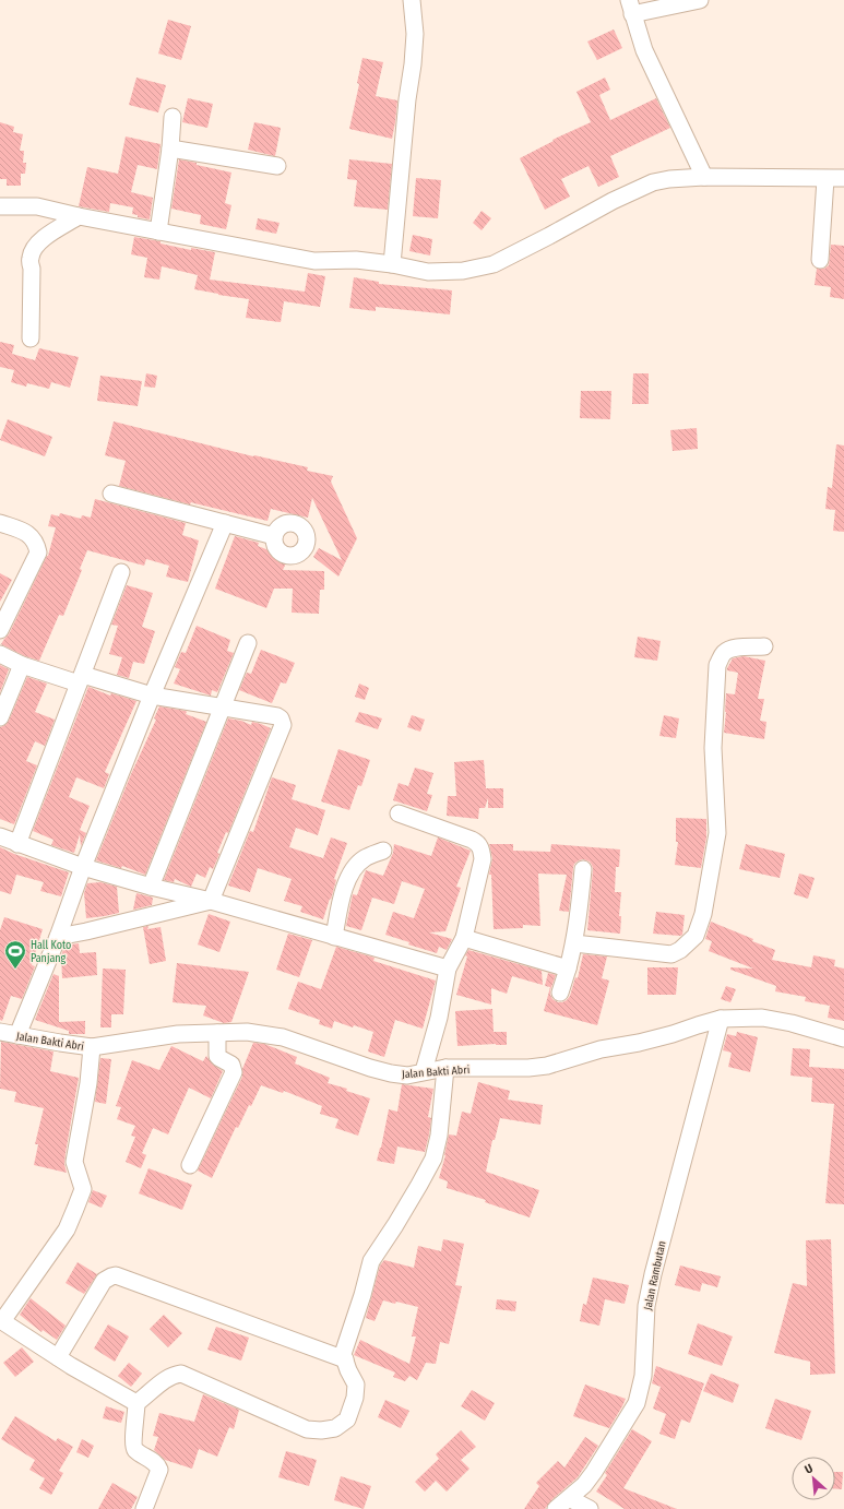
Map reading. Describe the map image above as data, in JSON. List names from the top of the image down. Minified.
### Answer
{"streets":{"street":["Jalan Bakti Abri","Jalan Rambutan"]},"crossings":[["Jalan Bakti Abri","Jalan Rambutan"]],"places":{"sports":["Hall Koto Panjang"]},"north":"top left"}
